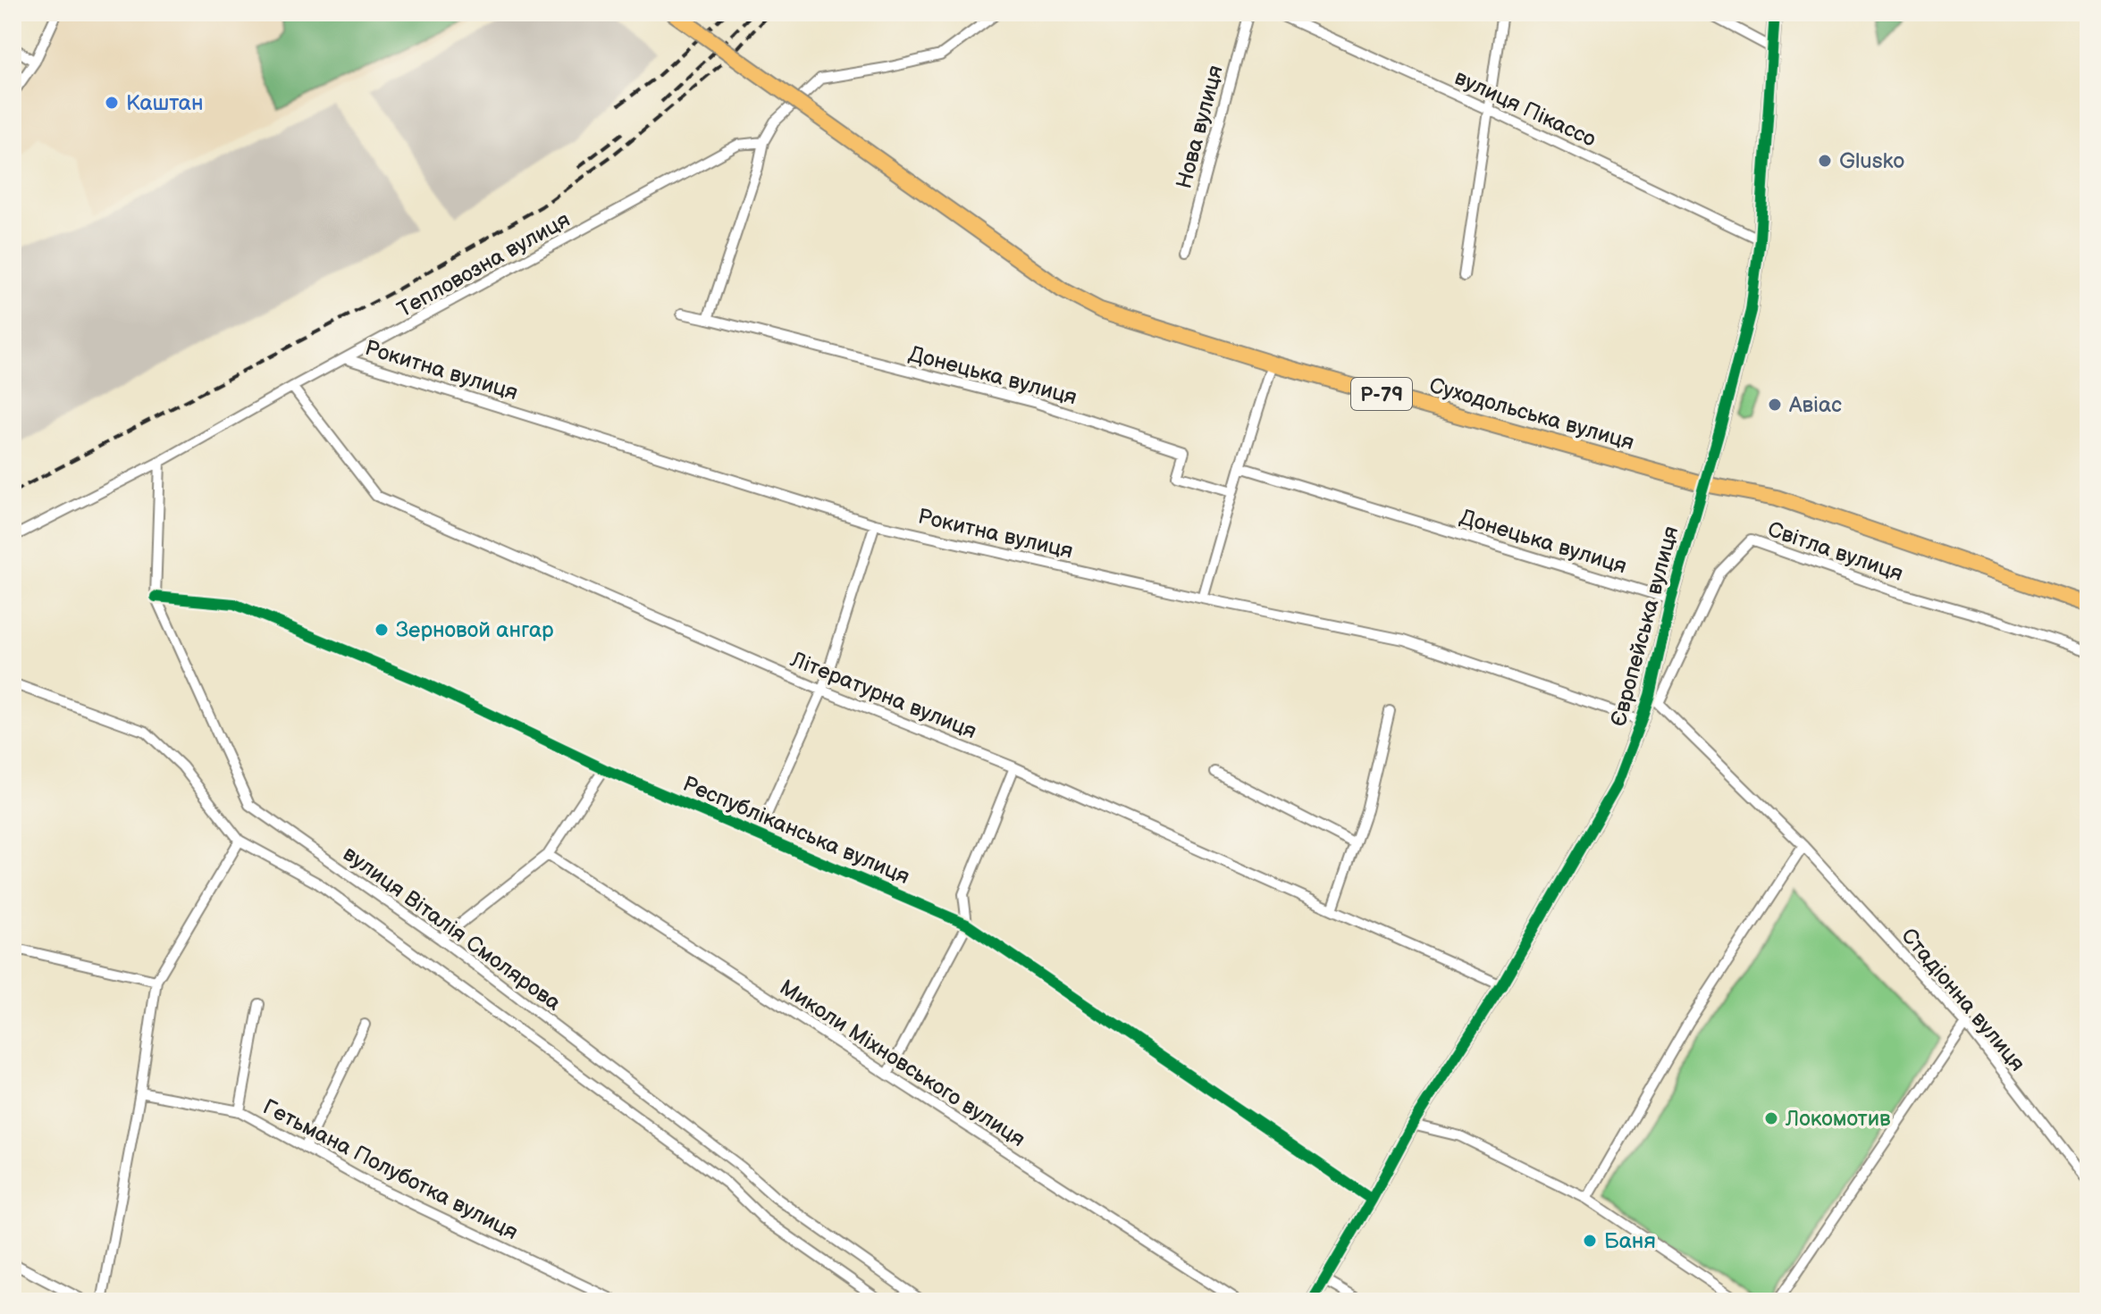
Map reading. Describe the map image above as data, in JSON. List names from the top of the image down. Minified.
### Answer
{"streets":{"main road":["Р-79","Суходольська вулиця"],"street":["вулиця Пікассо","Нова вулиця","Тепловозна вулиця","Рокитна вулиця","Донецька вулиця","Світла вулиця","Європейська вулиця","Літературна вулиця","Республіканська вулиця","вулиця Віталія Смолярова","Стадіонна вулиця","Миколи Міхновського вулиця","Гетьмана Полуботка вулиця"]},"crossings":[["вулиця Пікассо","Європейська вулиця"],["Тепловозна вулиця","Рокитна вулиця"],["Тепловозна вулиця","Літературна вулиця"],["Тепловозна вулиця","вулиця Віталія Смолярова"],["Рокитна вулиця","Європейська вулиця"],["Донецька вулиця","Європейська вулиця"],["Р-79","Суходольська вулиця"],["Р-79","Європейська вулиця"],["Суходольська вулиця","Європейська вулиця"],["Світла вулиця","Європейська вулиця"],["Світла вулиця","Стадіонна вулиця"],["Європейська вулиця","Літературна вулиця"],["Європейська вулиця","Республіканська вулиця"],["Європейська вулиця","Стадіонна вулиця"],["Республіканська вулиця","вулиця Віталія Смолярова"]],"places":["Каштан","Glusko","Авіас","Зерновой ангар","Локомотив","Баня"]}
